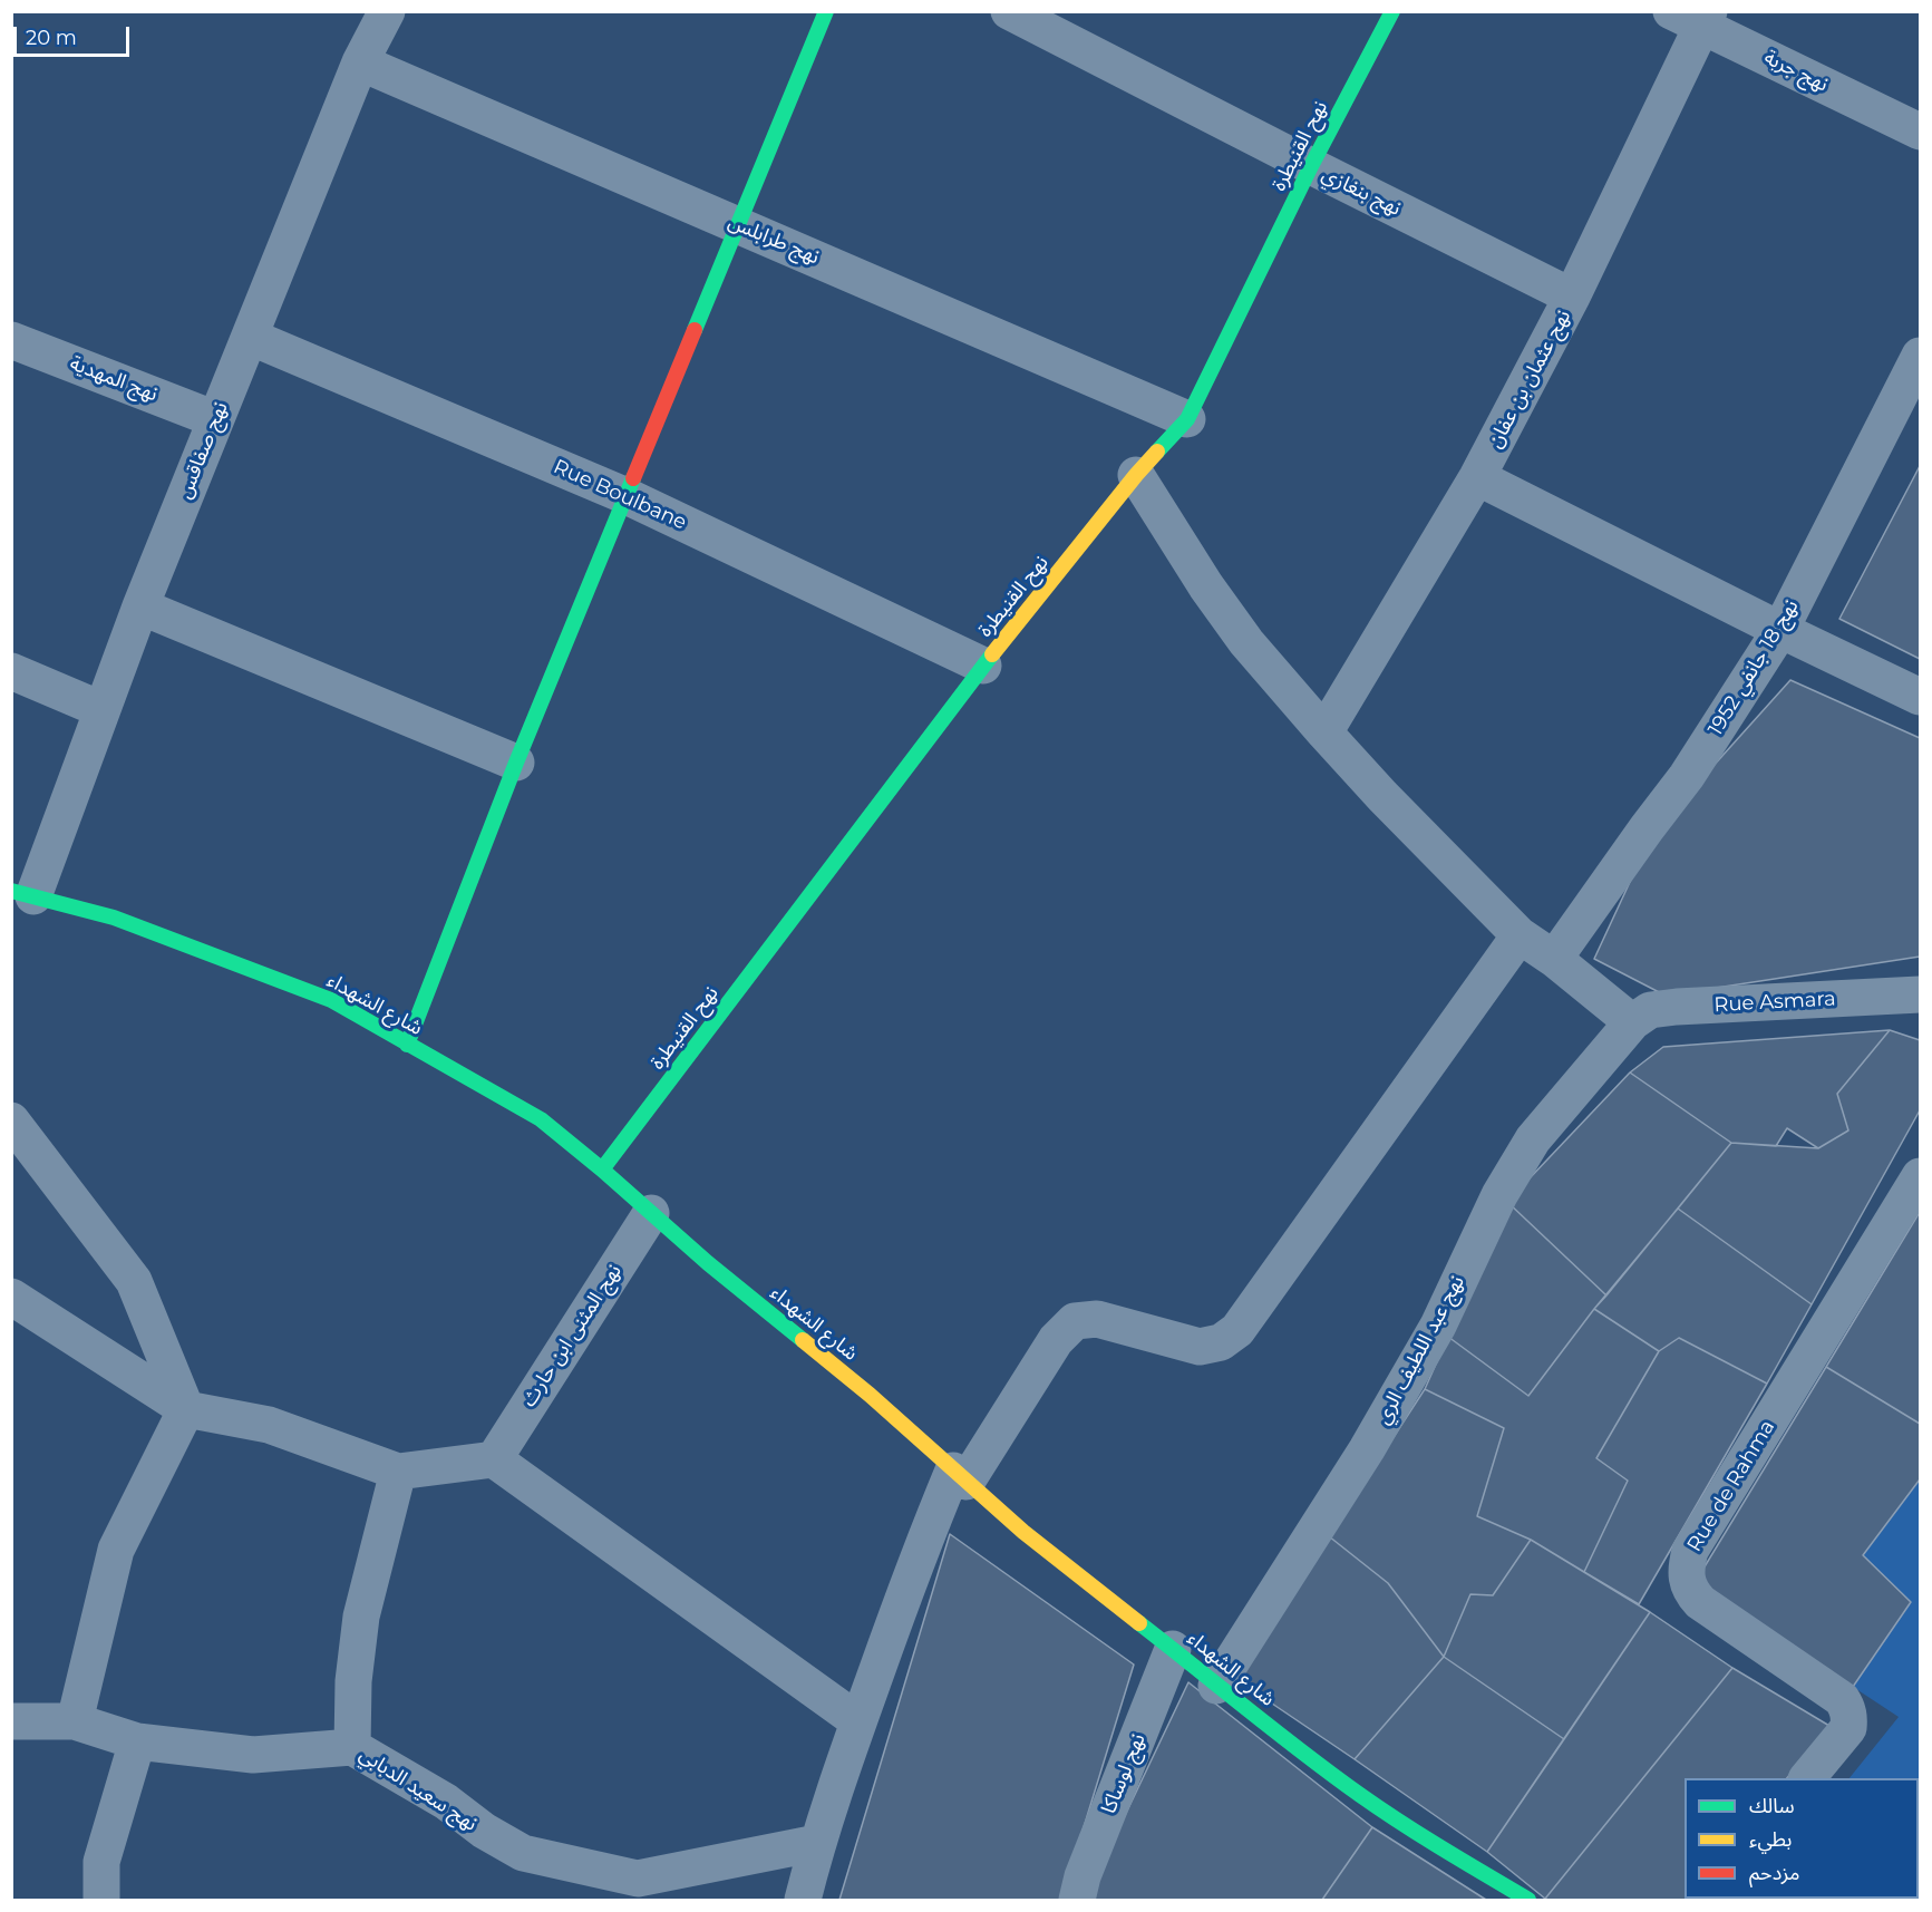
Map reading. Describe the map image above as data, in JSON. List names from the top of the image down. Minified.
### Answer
{"streets":{"street":["نهج جربة","نهح القنيطرة","نهج بنغازي","نهج طرابلس","نهج المهدية","نهج عثمان بن عفان","نهج صفاقس","Rue Boulbane","نهج 18 جانفي 1952","Rue Asmara","شارع الشهداء","نهج المثنى ابن حارث","نهج عبد اللطيف الري","Rue de Rahma","نهج لوساكا","نهج سعيد الدبابي"]},"crossings":[["نهج جربة","نهج عثمان بن عفان"],["نهح القنيطرة","نهج بنغازي"],["نهح القنيطرة","نهج طرابلس"],["نهح القنيطرة","Rue Boulbane"],["نهح القنيطرة","شارع الشهداء"],["نهج بنغازي","نهج عثمان بن عفان"],["نهج طرابلس","نهج صفاقس"],["نهج المهدية","نهج صفاقس"],["نهج صفاقس","Rue Boulbane"],["نهج صفاقس","شارع الشهداء"],["Rue Asmara","نهج عبد اللطيف الري"],["شارع الشهداء","نهج المثنى ابن حارث"],["شارع الشهداء","نهج عبد اللطيف الري"],["شارع الشهداء","نهج لوساكا"]],"legend":["سالك","بطيء","مزدحم"],"scale_bar":"20 m"}
